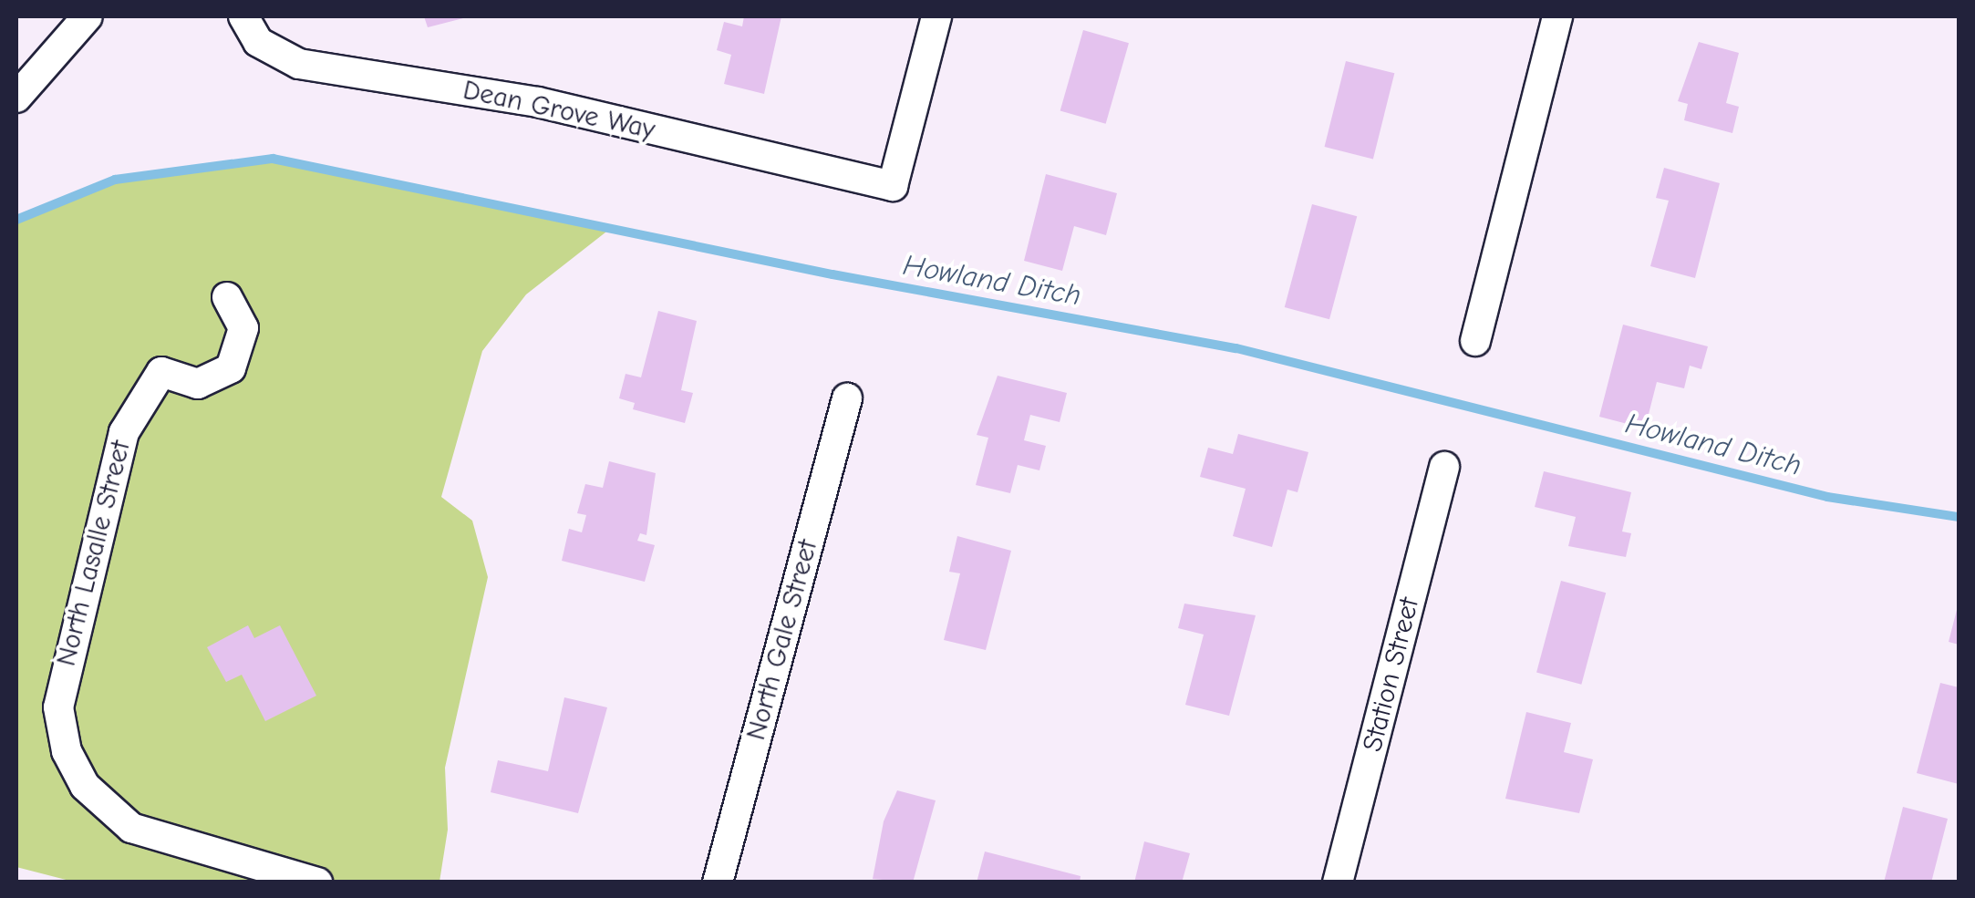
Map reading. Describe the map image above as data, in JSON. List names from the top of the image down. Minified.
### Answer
{"streets":{"street":["Dean Grove Way","North Lasalle Street","North Gale Street","Station Street"]},"water":["Howland Ditch"]}
